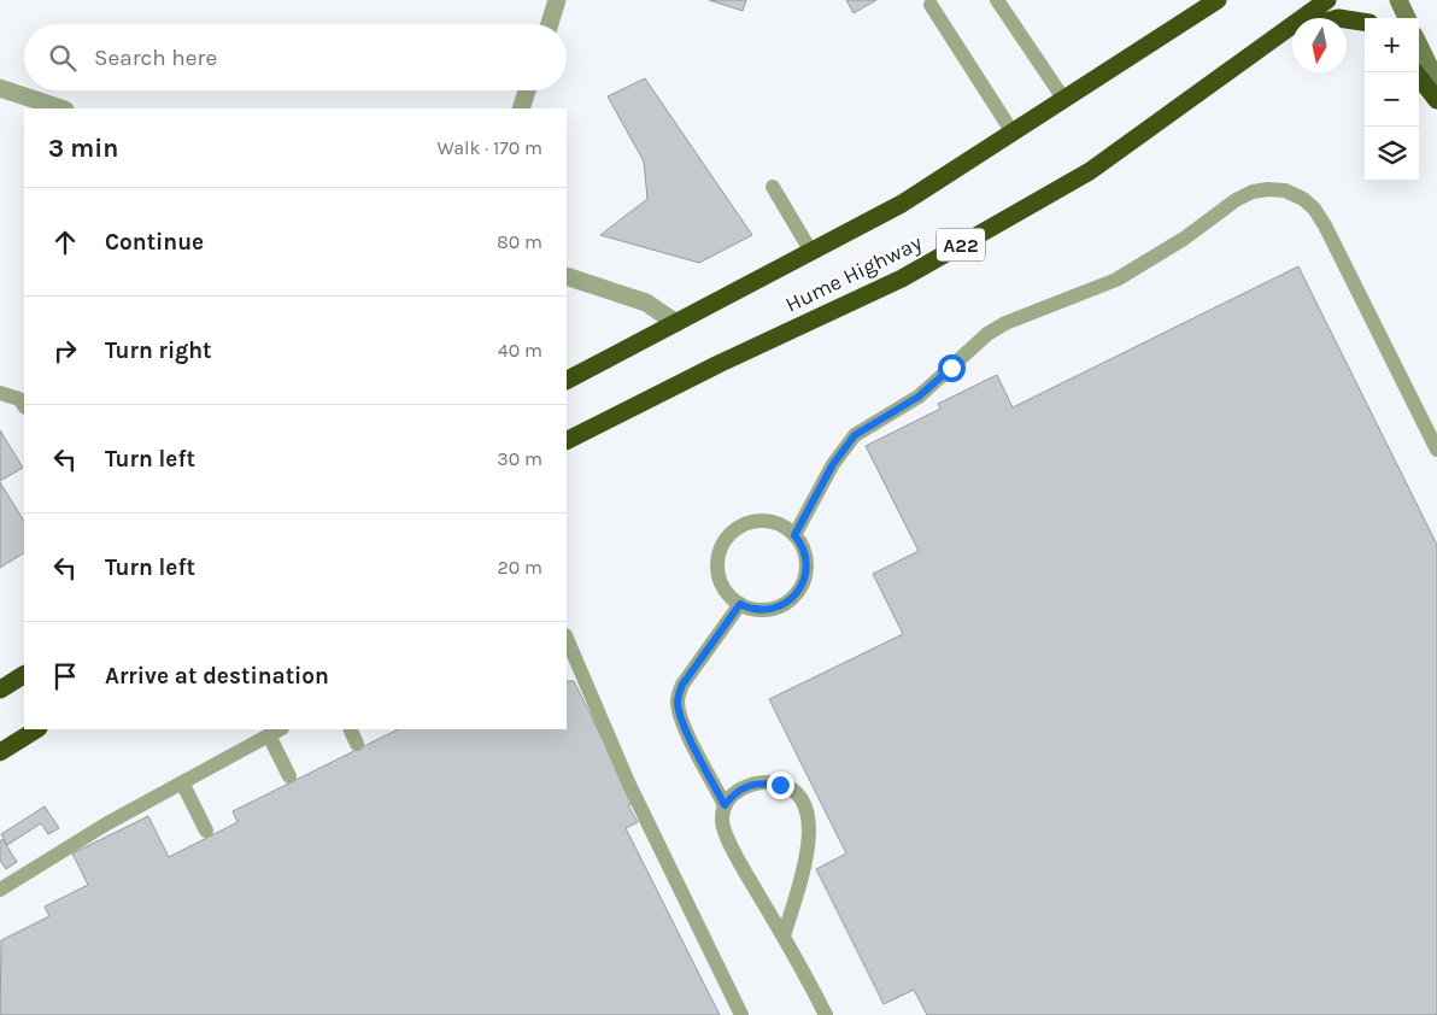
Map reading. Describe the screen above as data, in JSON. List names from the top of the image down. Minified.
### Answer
{"streets":{"highway":["A22","Hume Highway"]},"north":"bottom","page":{"map_buttons":["+","−"],"search":"Search here","heading":["3 min","Walk · 170 m"],"list":[["Continue","80 m"],["Turn right","40 m"],["Turn left","30 m"],["Turn left","20 m"],"Arrive at destination"]}}
